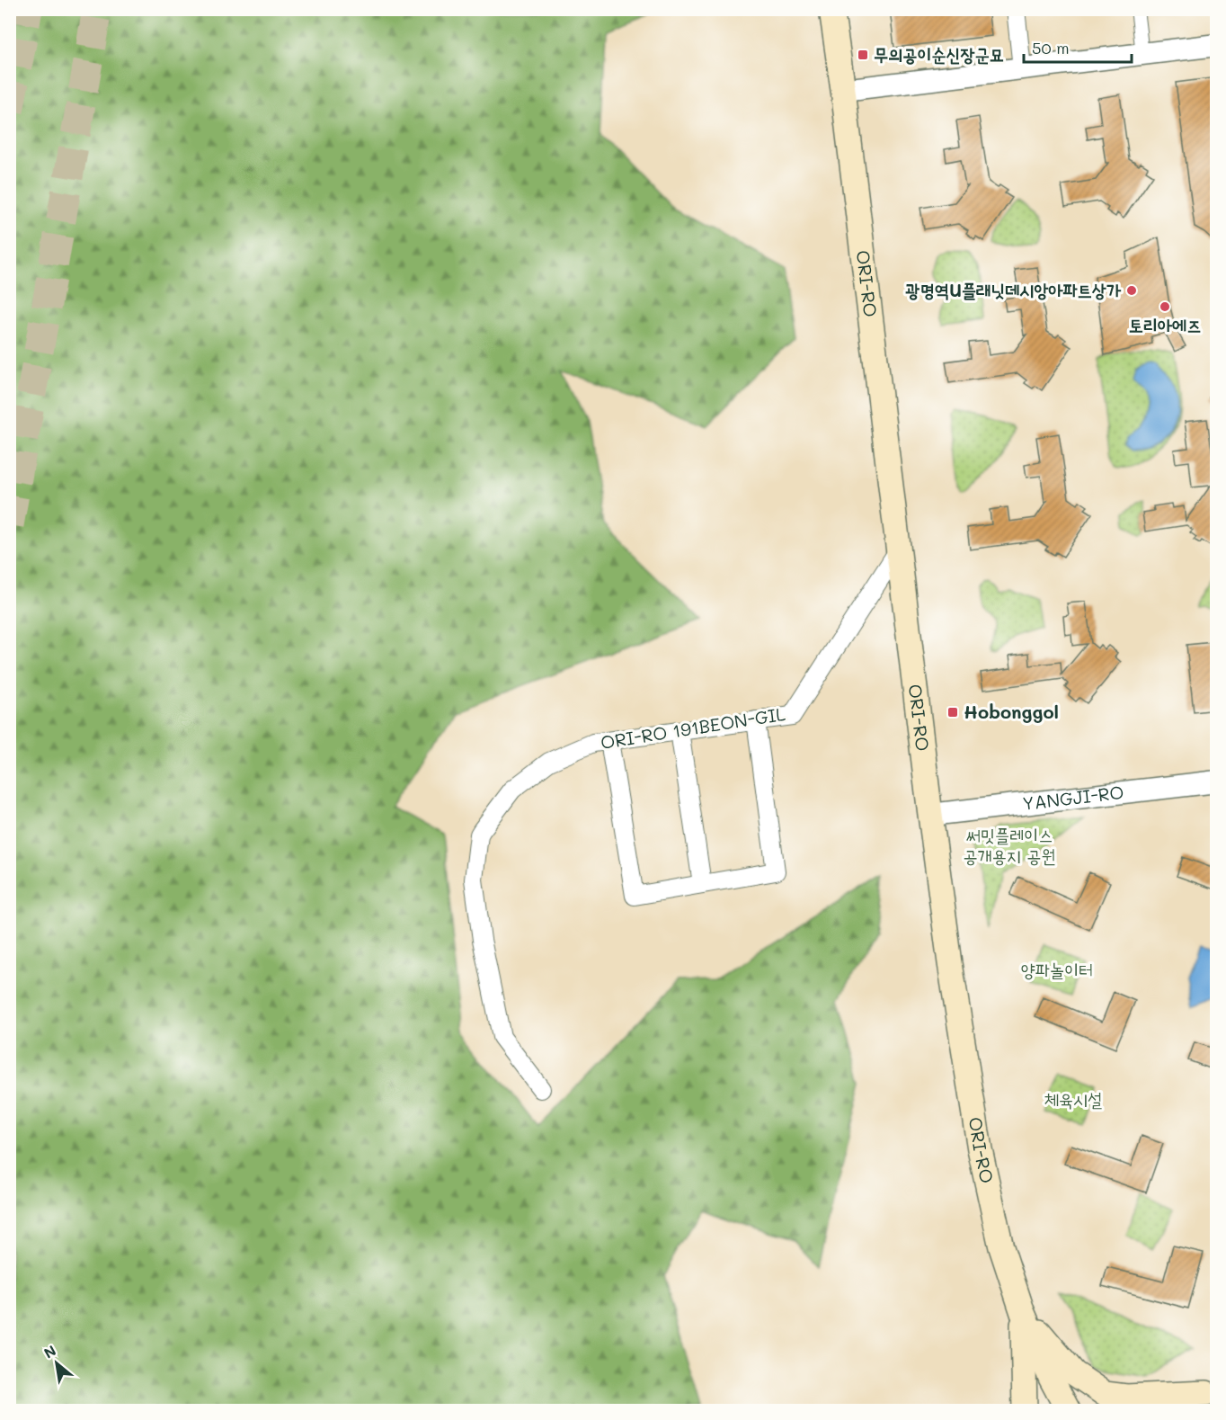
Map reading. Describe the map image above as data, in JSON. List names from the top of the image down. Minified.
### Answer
{"streets":{"main road":["ORI-RO"],"street":["ORI-RO 191BEON-GIL","YANGJI-RO"]},"crossings":[["ORI-RO","ORI-RO 191BEON-GIL"],["ORI-RO","YANGJI-RO"]],"parks":["써밋플레이스 공개용지 공원","양파놀이터","체육시설"],"places":{"transit":["무의공이순신장군묘","Hobonggol"],"other":["광명역U플래닛데시앙아파트상가","토리아에즈"]},"scale_bar":"50 m","north":"top left"}
